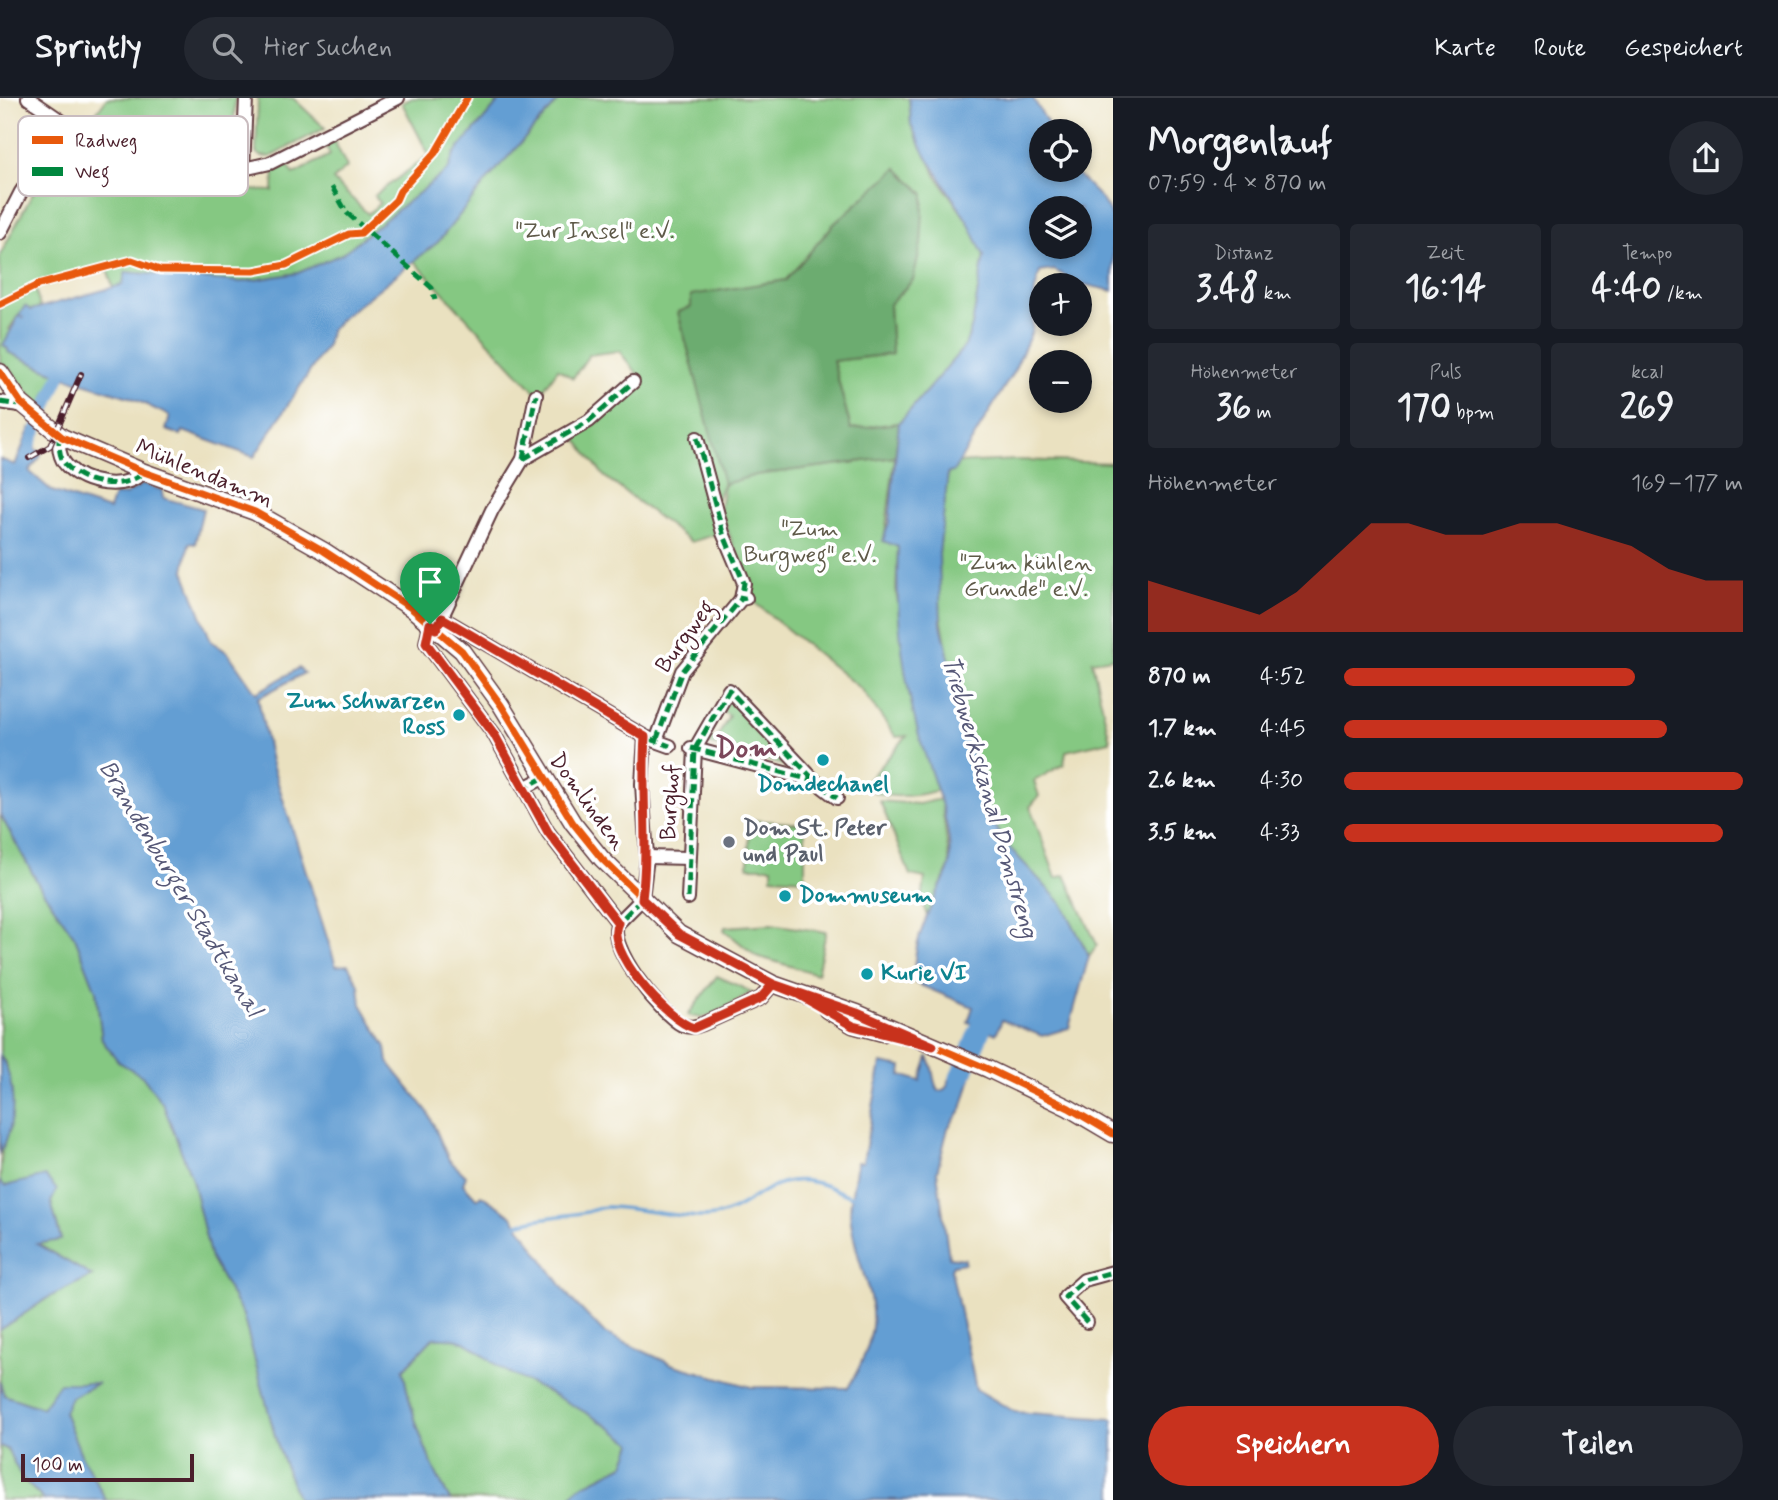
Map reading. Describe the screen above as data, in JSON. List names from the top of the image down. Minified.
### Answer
{"streets":{"street":["Mühlendamm","Burgweg","Domlinden","Burghof"]},"crossings":[["Mühlendamm","Domlinden"],["Mühlendamm","Burghof"],["Burgweg","Domlinden"],["Burgweg","Burghof"],["Domlinden","Burghof"]],"districts":["Dom"],"water":["Triebwerkskanal Domstreng","Brandenburger Stadtkanal"],"parks":["\"Zur Insel\" e.V.","\"Zum Burgweg\" e.V.","\"Zum kühlen Grunde\" e.V."],"places":["Zum schwarzen Ross","Domdechanel","Dom St. Peter und Paul","Dommuseum","Kurie VI"],"legend":["Radweg","Weg"],"scale_bar":"100 m","page":{"header":"Sprintly","search":"Hier suchen","nav":["Karte","Route","Gespeichert"],"heading":["Morgenlauf","07:59 · 4 × 870 m"],"map_buttons":["+","−"],"stats":[["Distanz","3.48 km"],["Zeit","16:14"],["Tempo","4:40 /km"],["Höhenmeter","36 m"],["Puls","170 bpm"],["kcal","269"]],"chart":["Höhenmeter","169–177 m"],"list":[{"name":"870 m","note":"4:52"},{"name":"1.7 km","note":"4:45"},{"name":"2.6 km","note":"4:30"},{"name":"3.5 km","note":"4:33"}],"buttons":["Speichern","Teilen"],"scale":"100 m"}}
